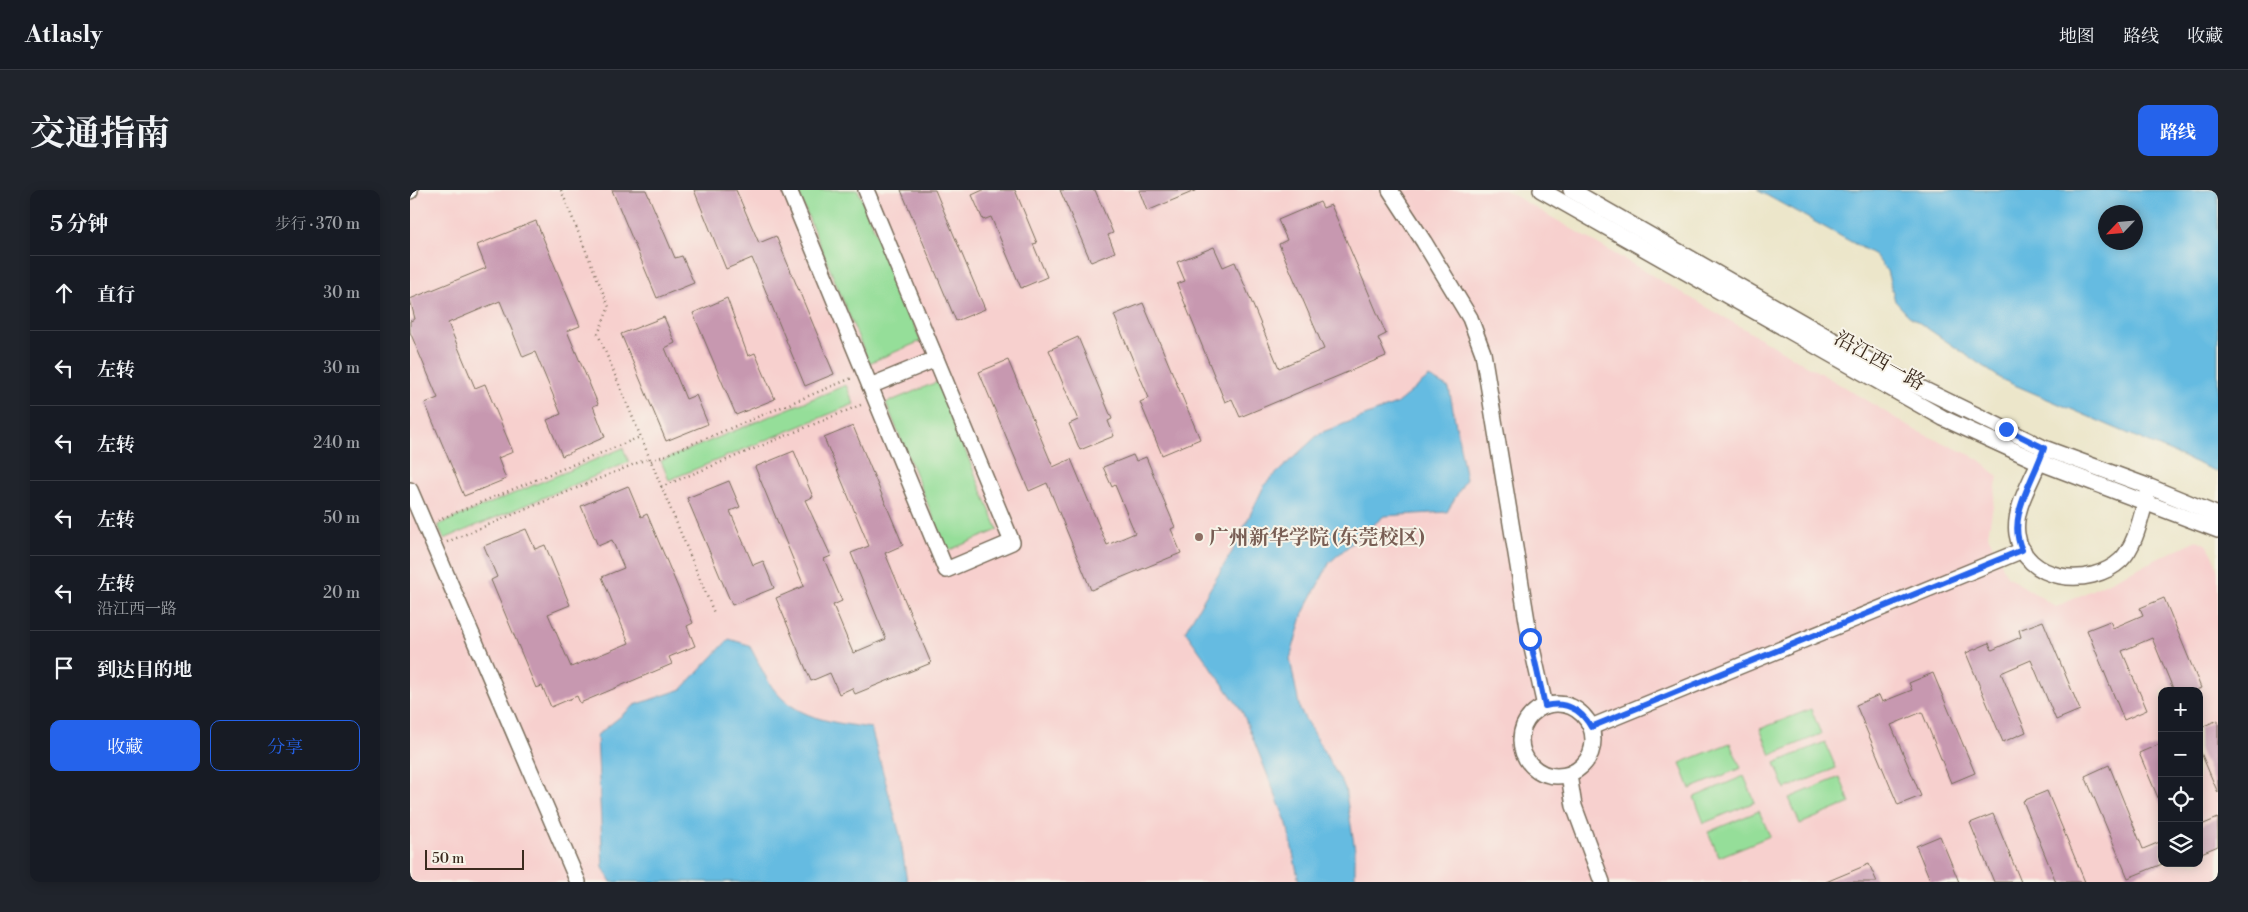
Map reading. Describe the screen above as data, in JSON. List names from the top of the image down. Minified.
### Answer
{"streets":{"street":["沿江西一路"]},"places":["广州新华学院 (东莞校区)"],"scale_bar":"50 m","north":"bottom left","page":{"header":"Atlasly","nav":["地图","路线","收藏"],"title":"交通指南","buttons":["路线",["收藏","分享"]],"heading":["5 分钟","步行 · 370 m"],"list":[["直行","30 m"],["左转","30 m"],["左转","240 m"],["左转","50 m"],["左转","沿江西一路","20 m"],"到达目的地"],"map_buttons":["+","−"],"scale":"50 m"}}
